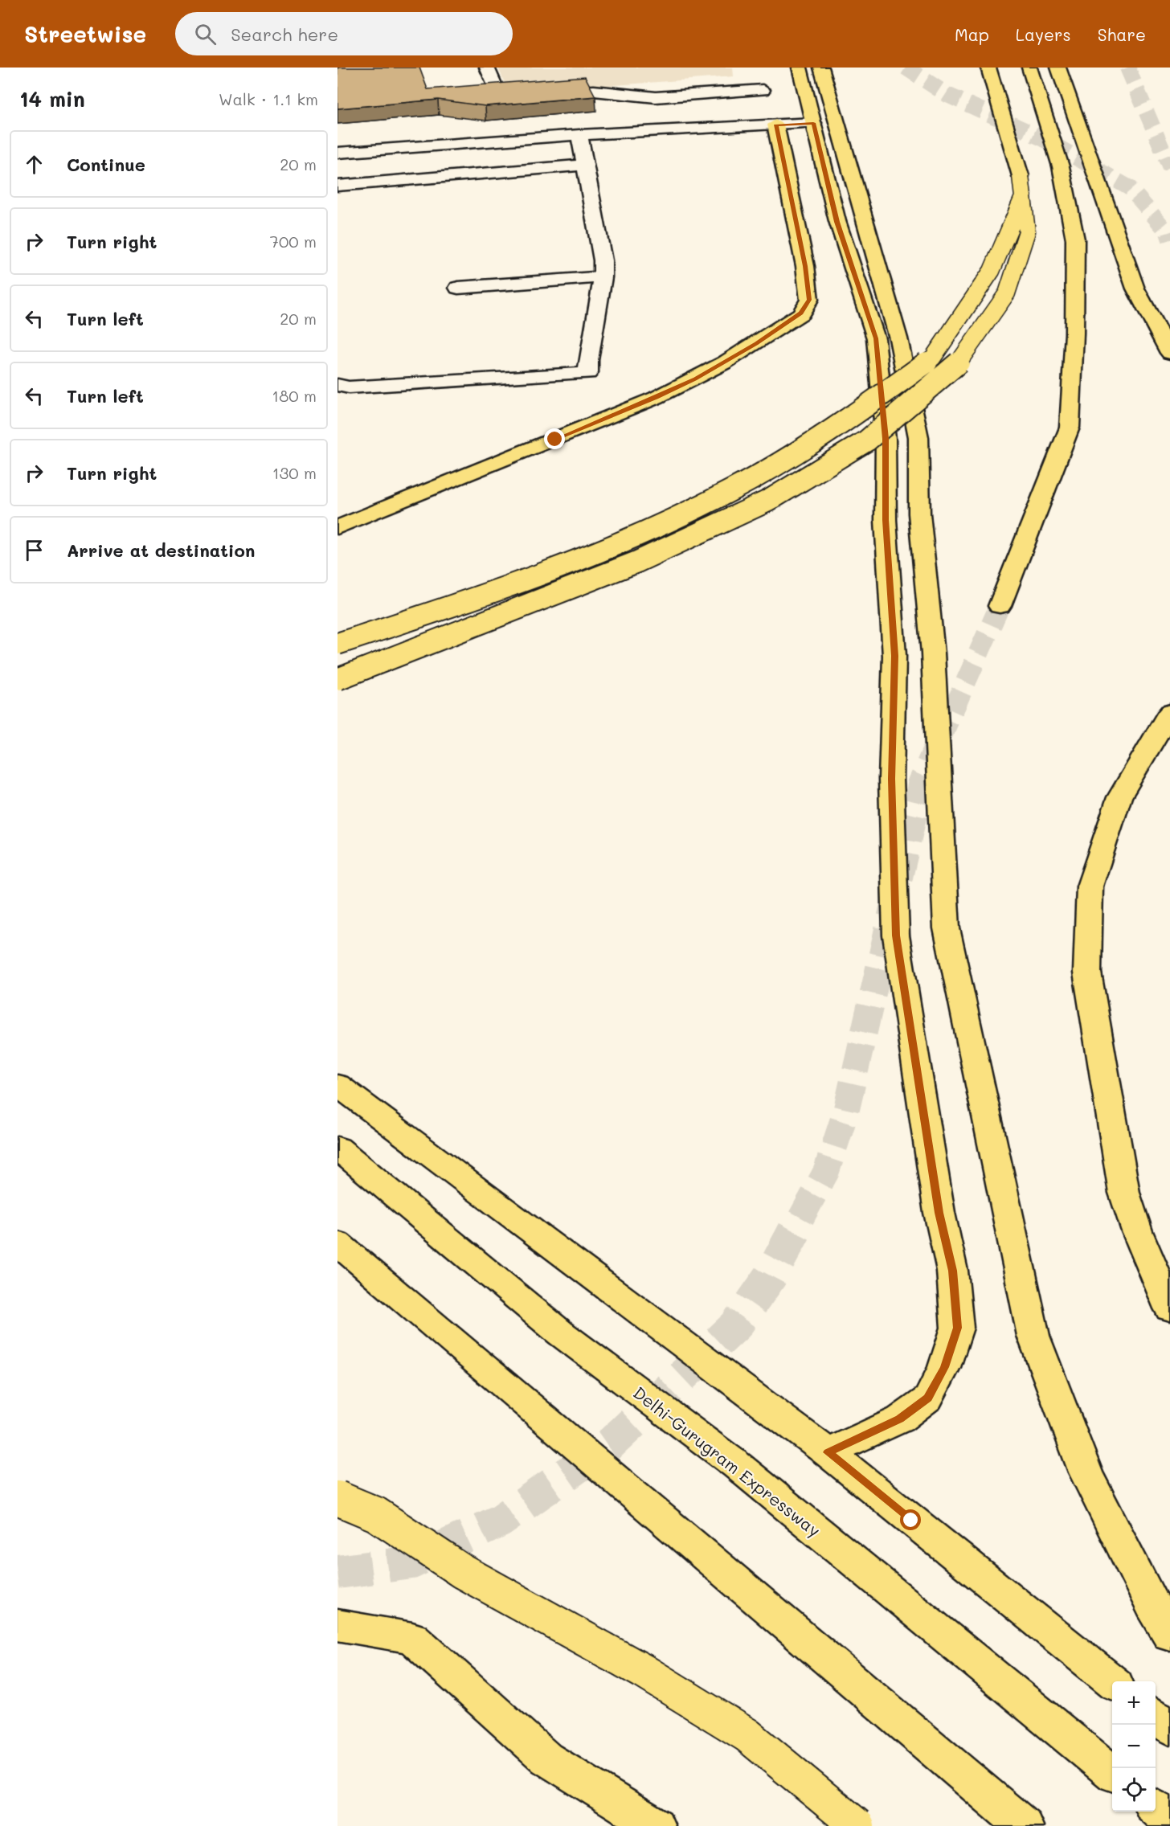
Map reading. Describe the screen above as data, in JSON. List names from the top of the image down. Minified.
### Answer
{"streets":{"main road":["Delhi-Gurugram Expressway"]},"page":{"header":"Streetwise","search":"Search here","nav":["Map","Layers","Share"],"heading":["14 min","Walk · 1.1 km"],"list":[["Continue","20 m"],["Turn right","700 m"],["Turn left","20 m"],["Turn left","180 m"],["Turn right","130 m"],"Arrive at destination"],"map_buttons":["+","−"]}}
